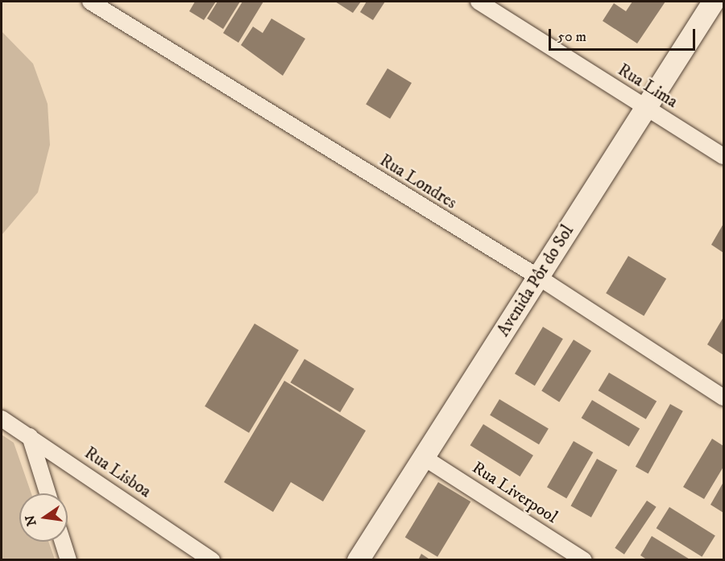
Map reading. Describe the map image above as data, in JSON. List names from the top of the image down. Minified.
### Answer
{"streets":{"street":["Rua Lima","Rua Londres","Avenida Pôr do Sol","Rua Lisboa","Rua Liverpool"]},"crossings":[["Rua Lima","Avenida Pôr do Sol"],["Rua Londres","Avenida Pôr do Sol"],["Avenida Pôr do Sol","Rua Liverpool"]],"scale_bar":"50 m","north":"left"}
